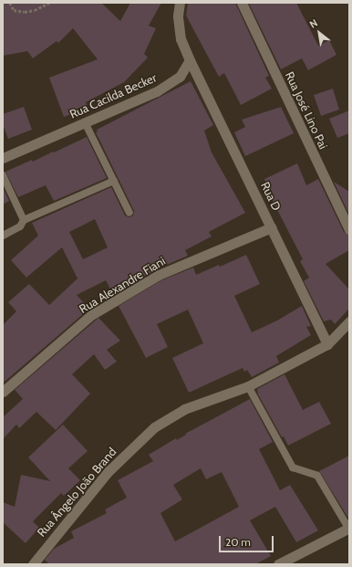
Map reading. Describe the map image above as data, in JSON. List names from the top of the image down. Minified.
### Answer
{"streets":{"street":["Rua Cacilda Becker","Rua José Lino Pai","Rua D","Rua Alexandre Fiani","Rua Ângelo João Brand"]},"crossings":[["Rua Cacilda Becker","Rua D"],["Rua D","Rua Alexandre Fiani"],["Rua D","Rua Ângelo João Brand"]],"scale_bar":"20 m","north":"top left"}
